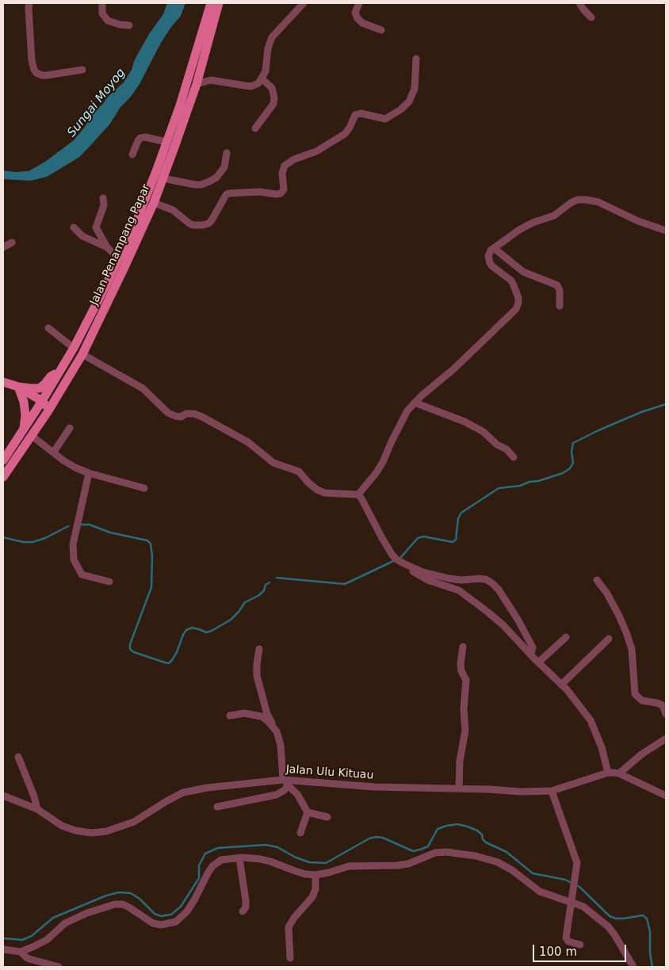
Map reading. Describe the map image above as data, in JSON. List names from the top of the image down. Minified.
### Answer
{"streets":{"main road":["Jalan Penampang Papar"],"street":["Jalan Ulu Kituau"]},"water":["Sungai Moyog"],"scale_bar":"100 m"}
